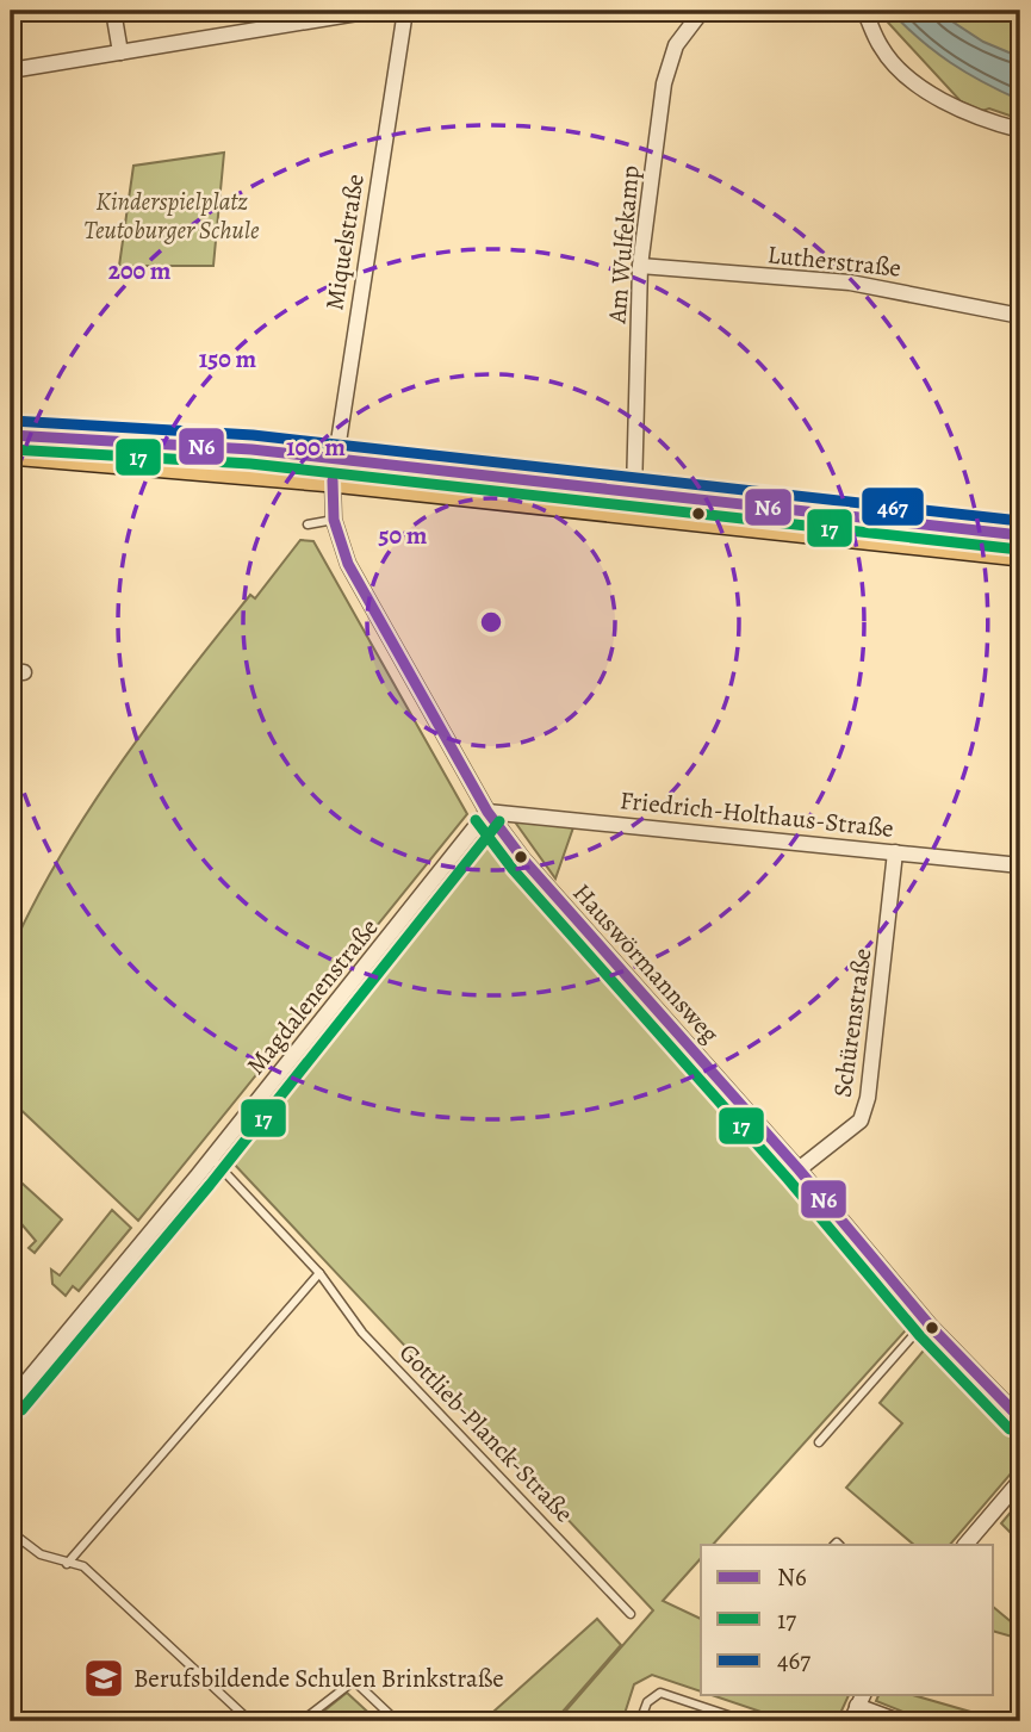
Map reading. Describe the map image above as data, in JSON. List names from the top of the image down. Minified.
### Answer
{"streets":{"street":["Miquelstraße","Am Wulfekamp","Lutherstraße","Friedrich-Holthaus-Straße","Hauswörmannsweg","Magdalenenstraße","Schürenstraße"],"lane":["Gottlieb-Planck-Straße"]},"crossings":[["Miquelstraße","Hauswörmannsweg"],["Am Wulfekamp","Lutherstraße"],["Friedrich-Holthaus-Straße","Hauswörmannsweg"],["Friedrich-Holthaus-Straße","Magdalenenstraße"],["Friedrich-Holthaus-Straße","Schürenstraße"],["Hauswörmannsweg","Magdalenenstraße"],["Hauswörmannsweg","Schürenstraße"],["Magdalenenstraße","Gottlieb-Planck-Straße"]],"parks":["Kinderspielplatz Teutoburger Schule"],"places":{"school or university":["Berufsbildende Schulen Brinkstraße"]},"lines":["transit line 467","transit line N6","transit line 17"],"legend":["N6","17","467"],"rings":["200 m","150 m","100 m","50 m"]}
